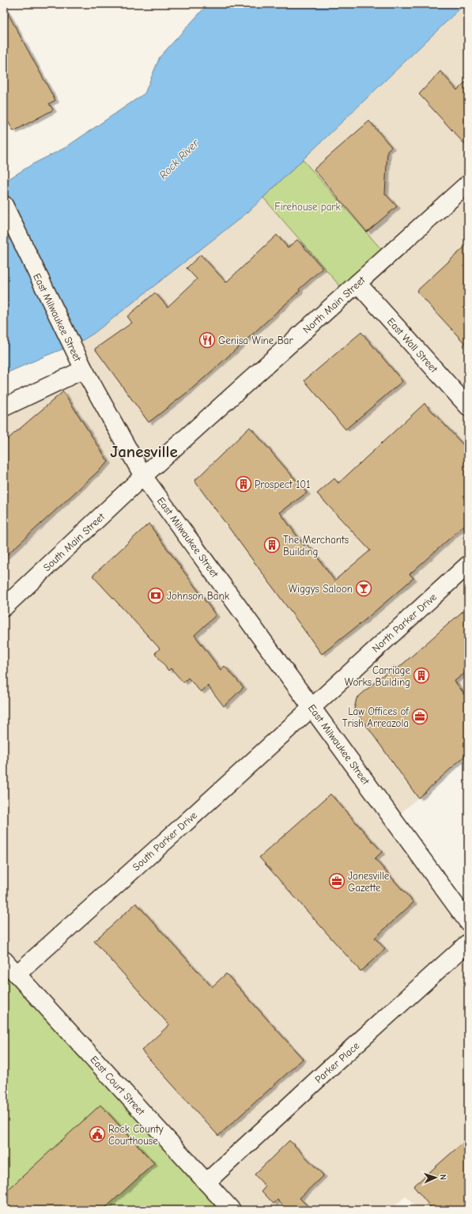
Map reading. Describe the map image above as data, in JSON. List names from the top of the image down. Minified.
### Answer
{"streets":{"main road":["North Main Street","East Milwaukee Street","East Wall Street","South Main Street","North Parker Drive","South Parker Drive","Parker Place","East Court Street"]},"crossings":[["North Main Street","East Milwaukee Street"],["North Main Street","East Wall Street"],["North Main Street","South Main Street"],["East Milwaukee Street","South Main Street"],["East Milwaukee Street","North Parker Drive"],["East Milwaukee Street","South Parker Drive"],["North Parker Drive","South Parker Drive"],["South Parker Drive","East Court Street"],["Parker Place","East Court Street"]],"districts":["Janesville"],"water":["Rock River"],"parks":["Firehouse park"],"places":{"restaurant":["Genisa Wine Bar"],"building":["Prospect 101","The Merchants Building","Carriage Works Building"],"bar":["Wiggys Saloon"],"bank":["Johnson Bank"],"office":["Law Offices of Trish Arreazola","Janesville Gazette"],"public building":["Rock County Courthouse"]},"north":"right"}
